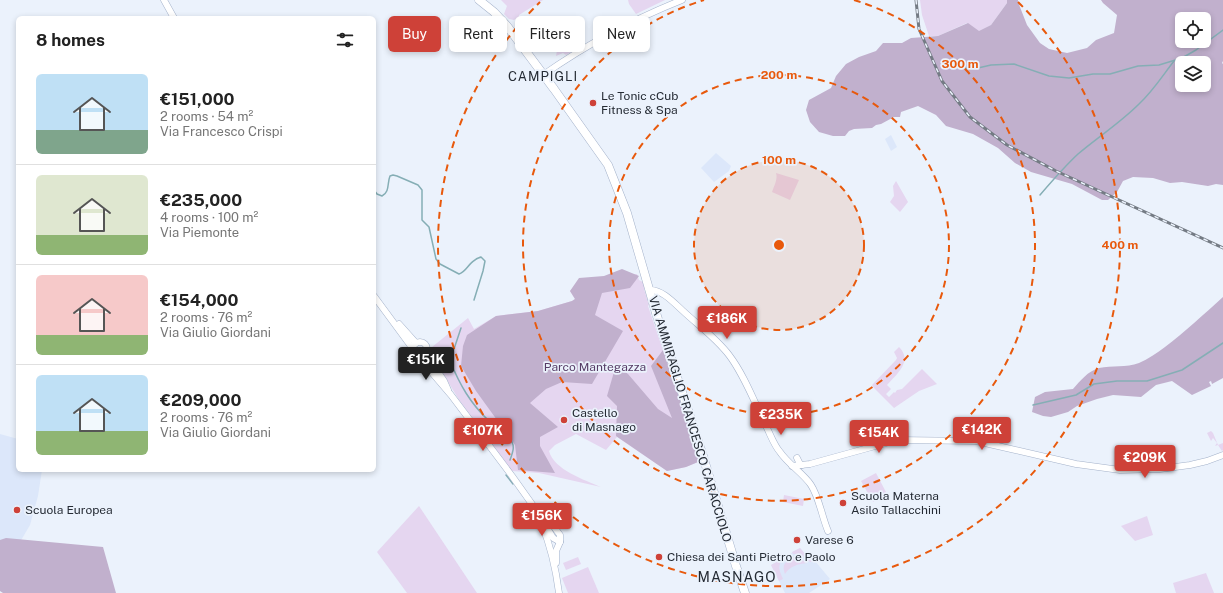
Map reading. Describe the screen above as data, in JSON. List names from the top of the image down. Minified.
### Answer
{"streets":{"main road":["VIA AMMIRAGLIO FRANCESCO CARACCIOLO"]},"districts":["CAMPIGLI","MASNAGO"],"parks":["Parco Mantegazza"],"places":["Le Tonic cCub Fitness & Spa","Castello di Masnago","Scuola Materna Asilo Tallacchini","Scuola Europea","Varese 6","Chiesa dei Santi Pietro e Paolo"],"page":{"chip":["Buy","Rent","Filters","New"],"heading":"8 homes","list":[{"name":"€151,000","note":"2 rooms · 54 m² · Via Francesco Crispi"},{"name":"€235,000","note":"4 rooms · 100 m² · Via Piemonte"},{"name":"€154,000","note":"2 rooms · 76 m² · Via Giulio Giordani"},{"name":"€209,000","note":"2 rooms · 76 m² · Via Giulio Giordani"}],"price":["€186K","€151K","€235K","€142K","€107K","€154K","€209K","€156K"]},"rings":["300 m","200 m","100 m","400 m"]}
